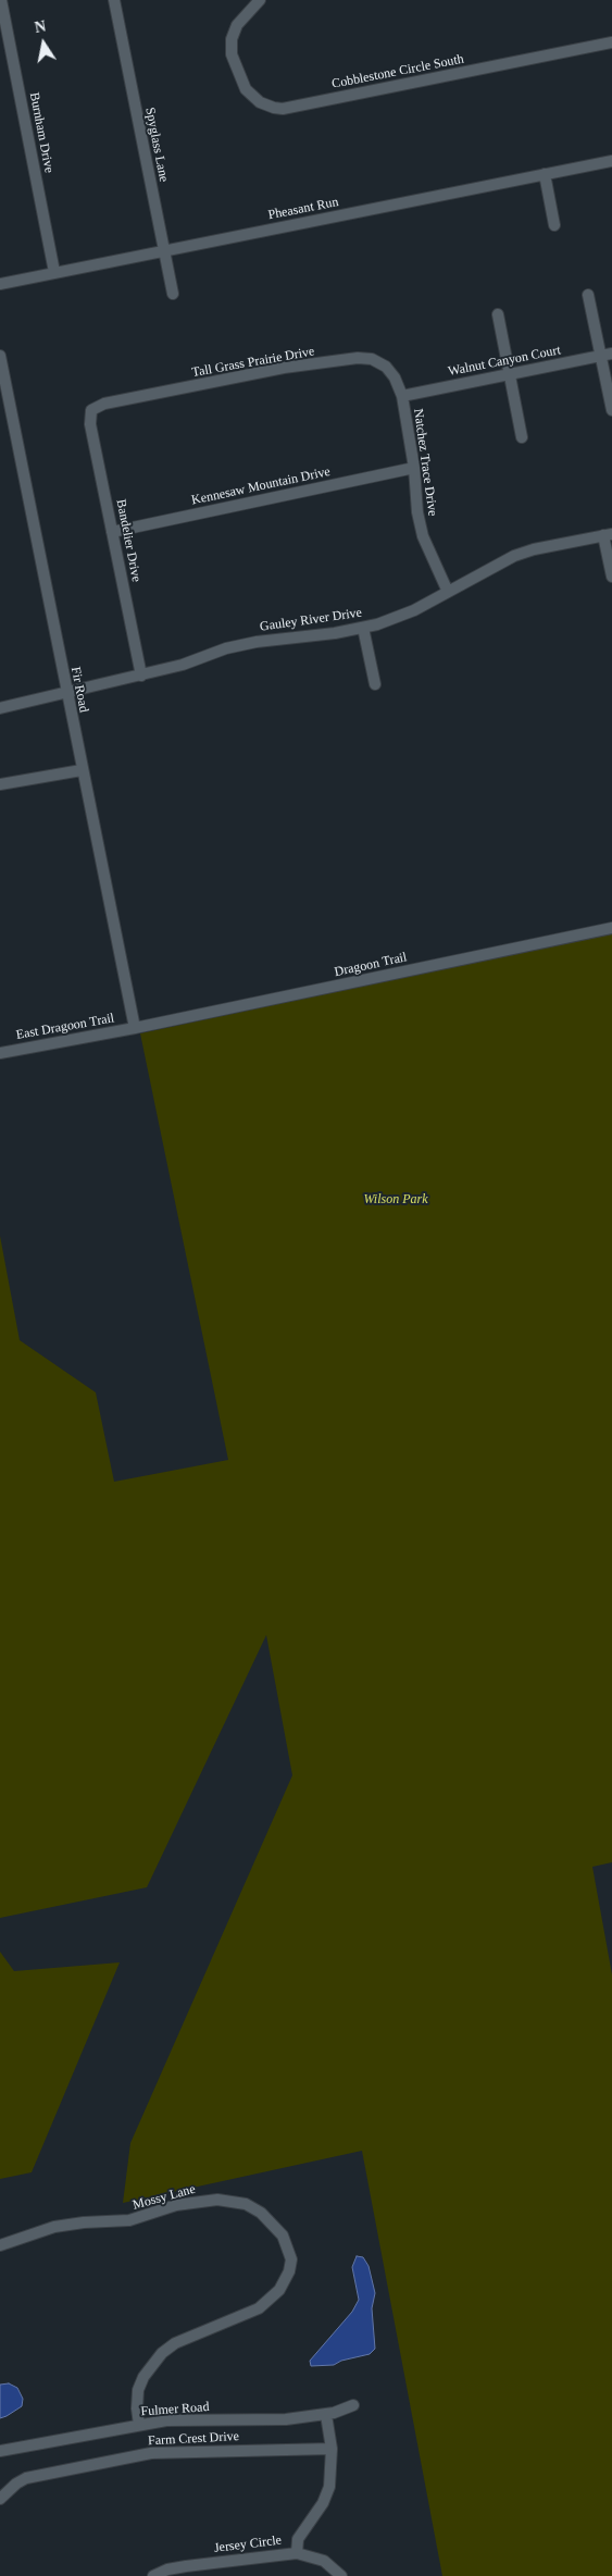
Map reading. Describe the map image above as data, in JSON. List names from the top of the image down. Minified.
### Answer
{"streets":{"street":["Cobblestone Circle South","Burnham Drive","Spyglass Lane","Pheasant Run","Walnut Canyon Court","Tall Grass Prairie Drive","Natchez Trace Drive","Kennesaw Mountain Drive","Bandelier Drive","Gauley River Drive","Fir Road","Dragoon Trail","East Dragoon Trail","Mossy Lane","Fulmer Road","Farm Crest Drive","Jersey Circle"]},"crossings":[["Burnham Drive","Pheasant Run"],["Spyglass Lane","Pheasant Run"],["Walnut Canyon Court","Tall Grass Prairie Drive"],["Walnut Canyon Court","Natchez Trace Drive"],["Tall Grass Prairie Drive","Natchez Trace Drive"],["Tall Grass Prairie Drive","Bandelier Drive"],["Natchez Trace Drive","Kennesaw Mountain Drive"],["Natchez Trace Drive","Gauley River Drive"],["Kennesaw Mountain Drive","Bandelier Drive"],["Bandelier Drive","Gauley River Drive"],["Gauley River Drive","Fir Road"],["Fir Road","Dragoon Trail"],["Fir Road","East Dragoon Trail"],["Dragoon Trail","East Dragoon Trail"],["Mossy Lane","Fulmer Road"]],"parks":["Wilson Park"],"north":"top"}
